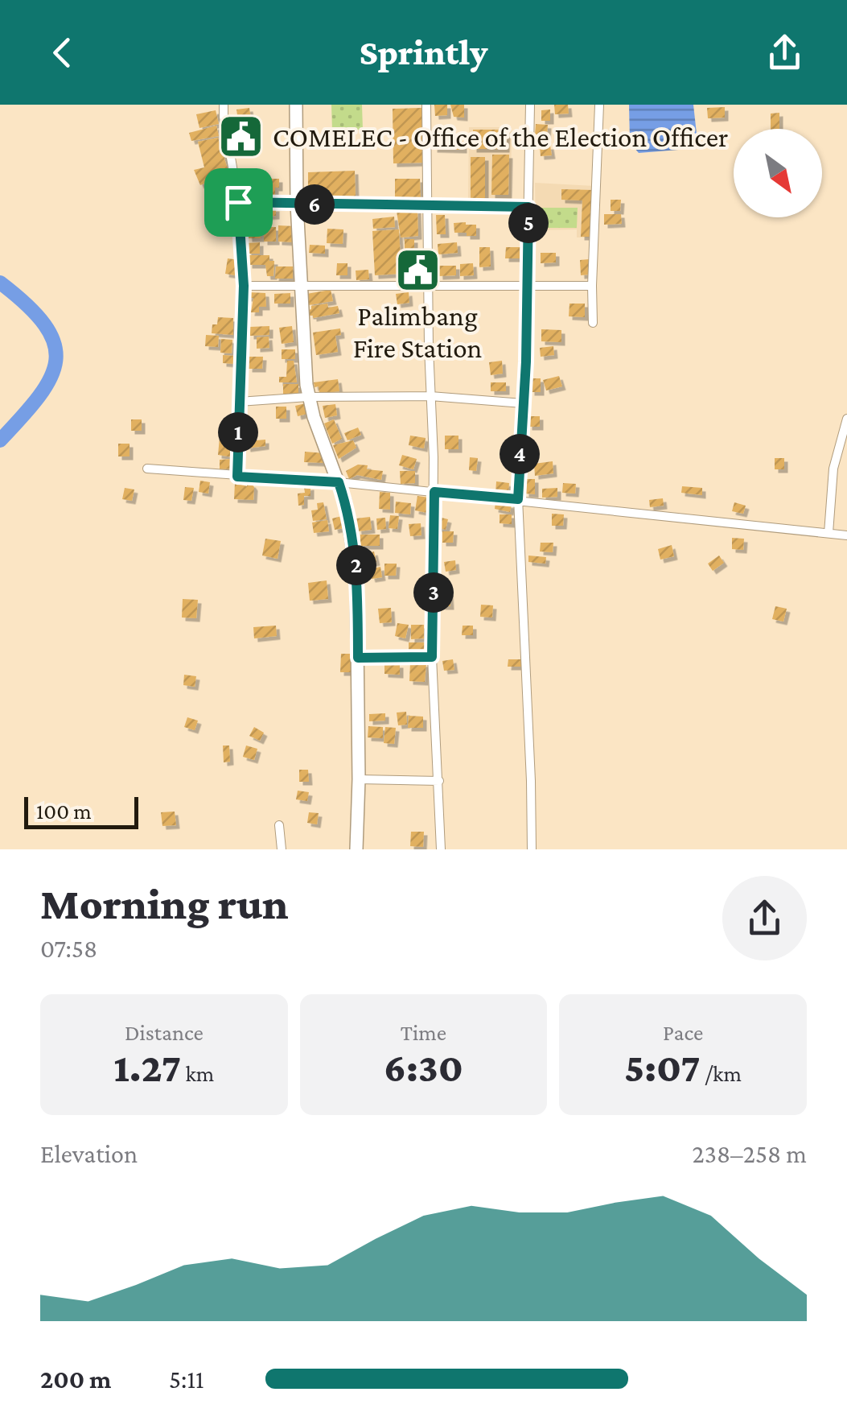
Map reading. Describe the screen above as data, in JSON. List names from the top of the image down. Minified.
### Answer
{"places":{"public building":["COMELEC - Office of the Election Officer","Palimbang Fire Station"]},"scale_bar":"100 m","north":"bottom right","page":{"header":"Sprintly","pins":["6","5","1","4","2","3"],"scale":"100 m","heading":["Morning run","07:58"],"stats":[["Distance","1.27 km"],["Time","6:30"],["Pace","5:07 /km"]],"chart":["Elevation","238–258 m"],"list":[{"name":"200 m","note":"5:11"}]}}
